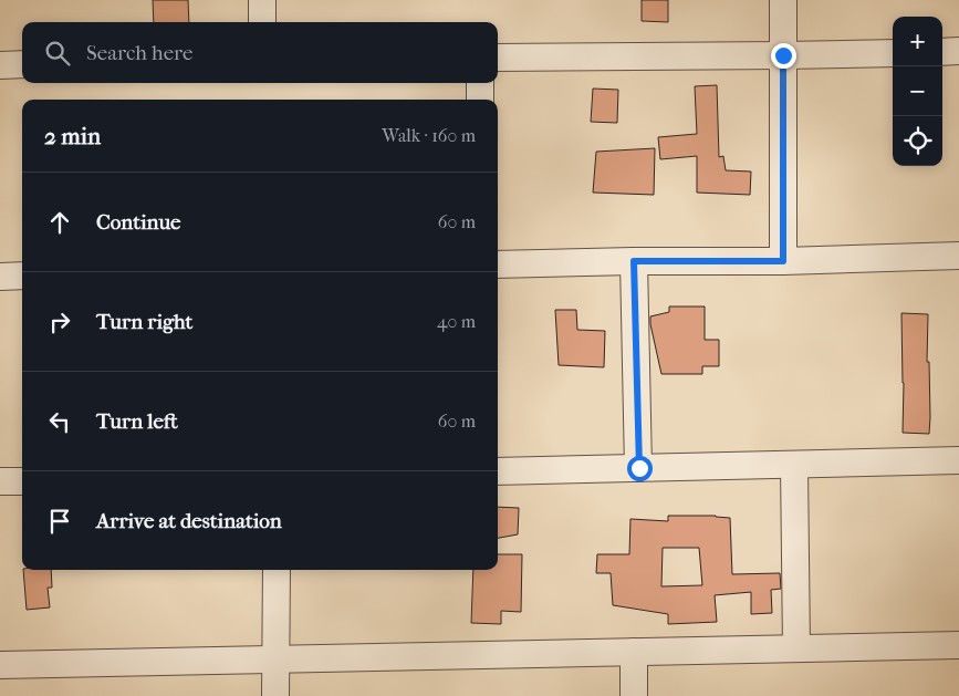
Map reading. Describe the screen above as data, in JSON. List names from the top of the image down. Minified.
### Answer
{"page":{"map_buttons":["+","−"],"search":"Search here","heading":["2 min","Walk · 160 m"],"list":[["Continue","60 m"],["Turn right","40 m"],["Turn left","60 m"],"Arrive at destination"]}}
